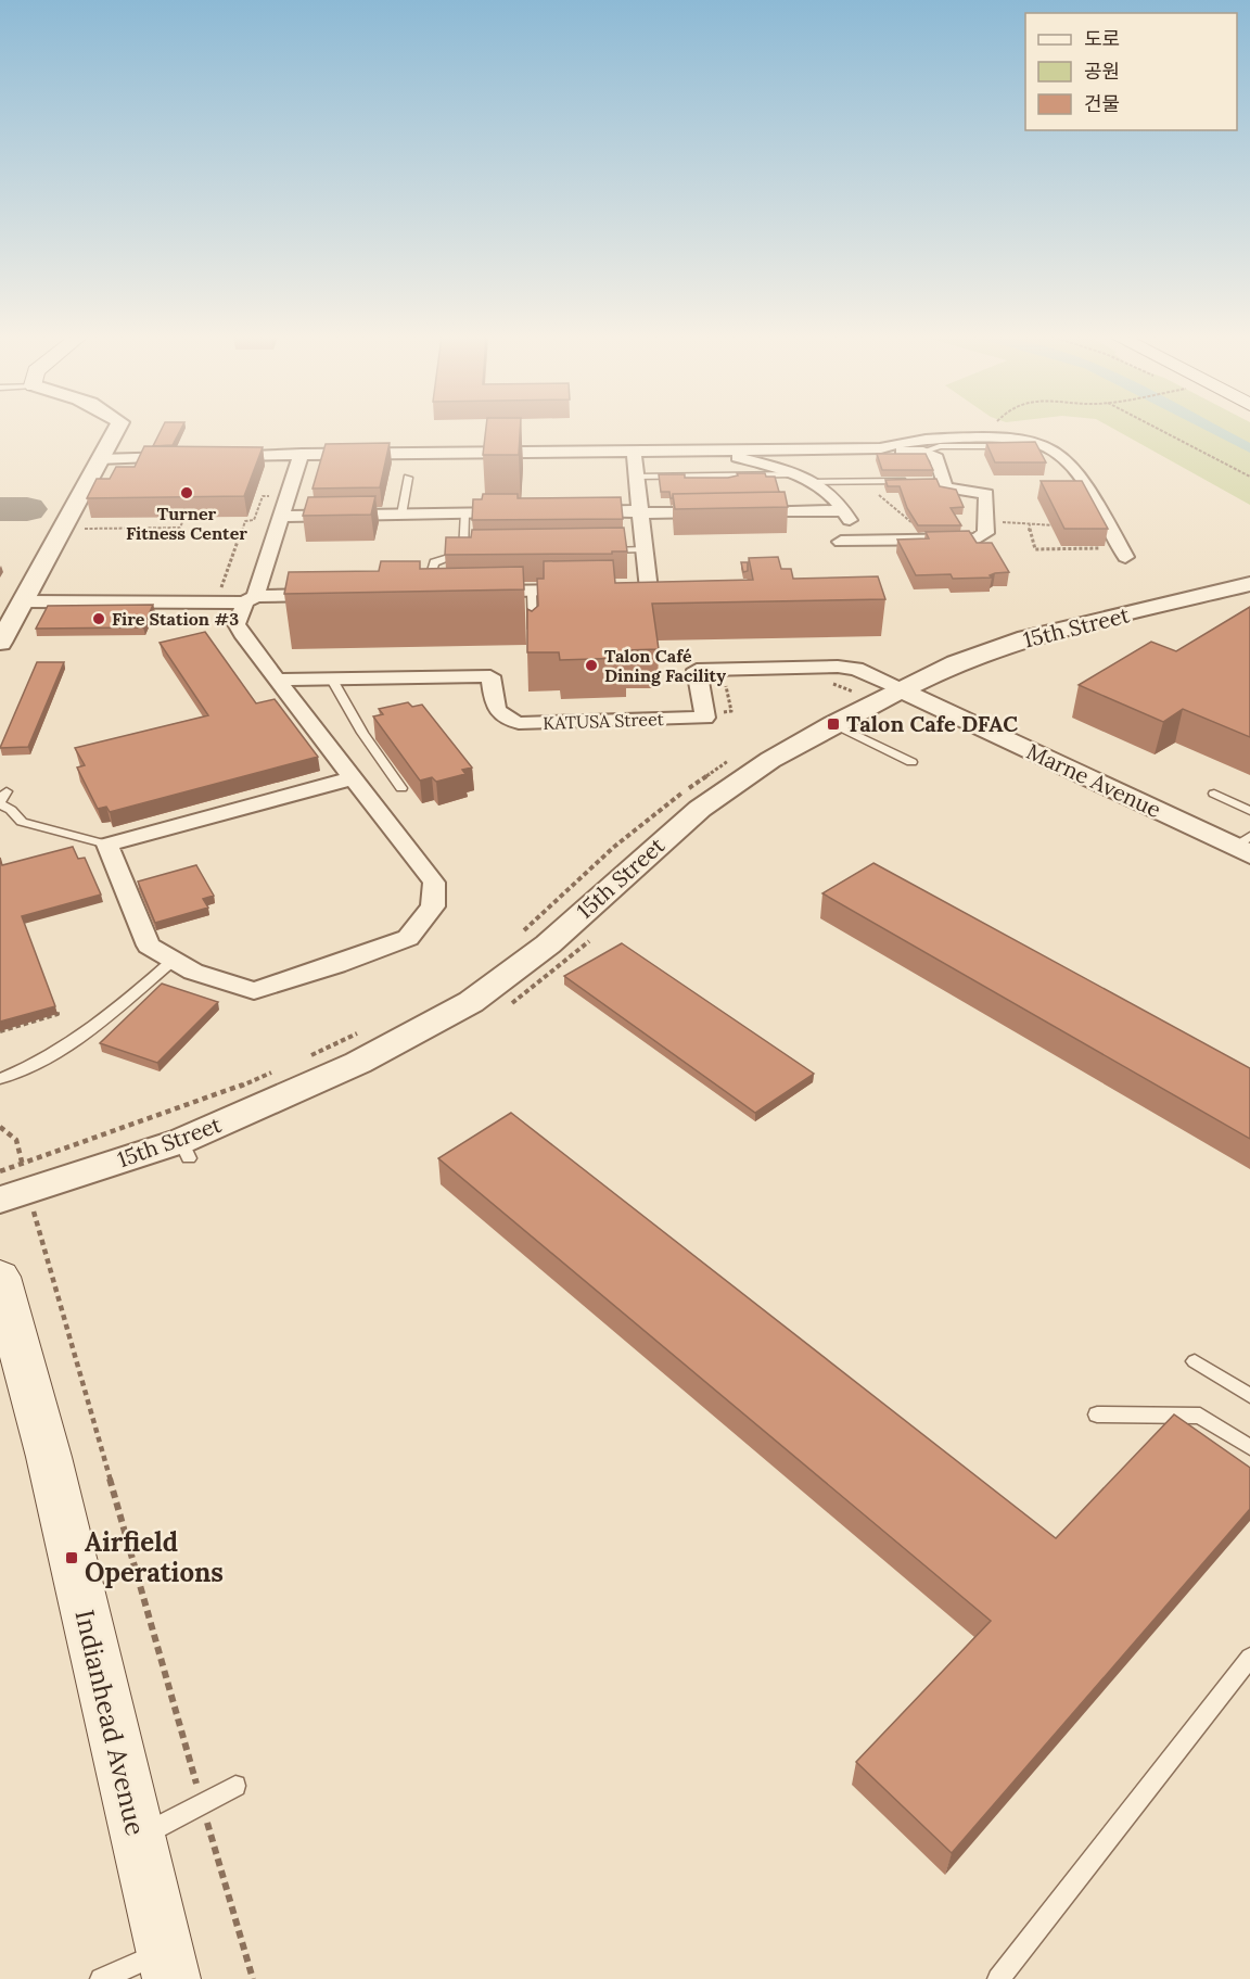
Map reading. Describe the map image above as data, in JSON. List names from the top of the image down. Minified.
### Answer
{"streets":{"main road":["Indianhead Avenue"],"street":["15th Street","KATUSA Street","Marne Avenue"]},"crossings":[["15th Street","Marne Avenue"]],"places":{"other":["Turner Fitness Center","Fire Station #3","Talon Café Dining Facility"],"transit":["Talon Cafe DFAC","Airfield Operations"]},"legend":["도로","공원","건물"]}
